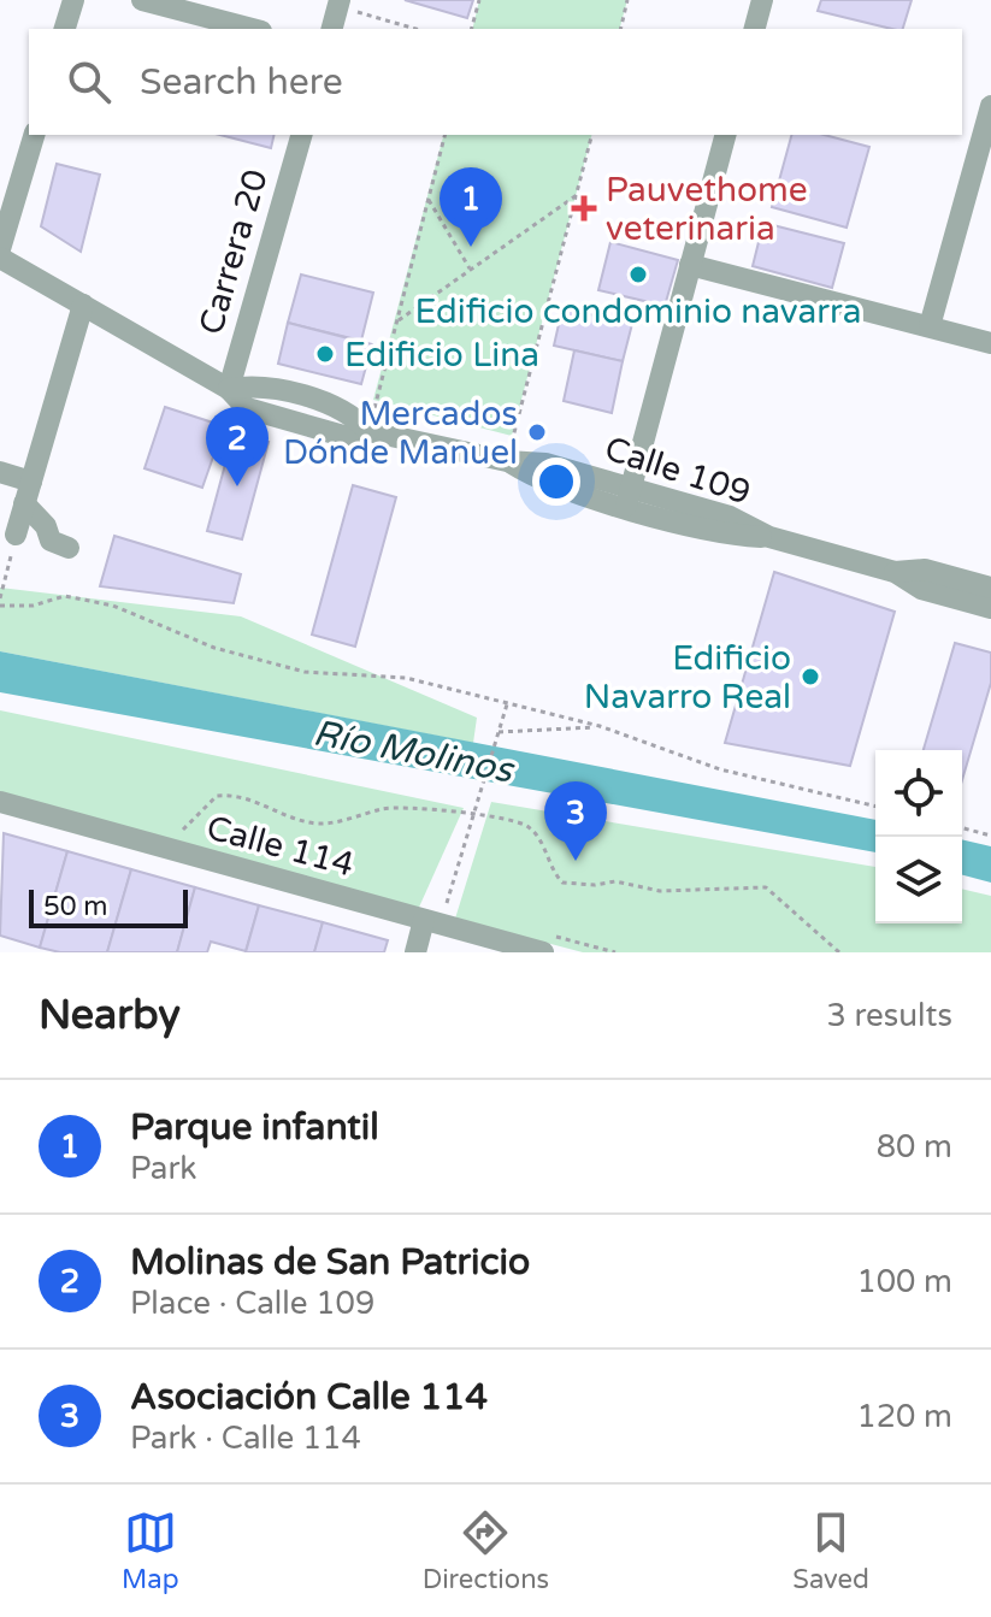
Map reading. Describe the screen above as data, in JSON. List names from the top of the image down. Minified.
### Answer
{"streets":{"street":["Carrera 20","Calle 109","Calle 114"]},"crossings":[["Carrera 20","Calle 109"]],"water":["Río Molinos"],"places":{"health":["Pauvethome veterinaria"],"other":["Edificio condominio navarra","Edificio Lina","Mercados Dónde Manuel","Edificio Navarro Real"]},"scale_bar":"50 m","page":{"search":"Search here","pins":["1","2","3"],"scale":"50 m","heading":["Nearby","3 results"],"list":[{"mark":"1","name":"Parque infantil","note":"Park","value":"80 m"},{"mark":"2","name":"Molinas de San Patricio","note":"Place · Calle 109","value":"100 m"},{"mark":"3","name":"Asociación Calle 114","note":"Park · Calle 114","value":"120 m"}],"nav":["Map","Directions","Saved"]}}
